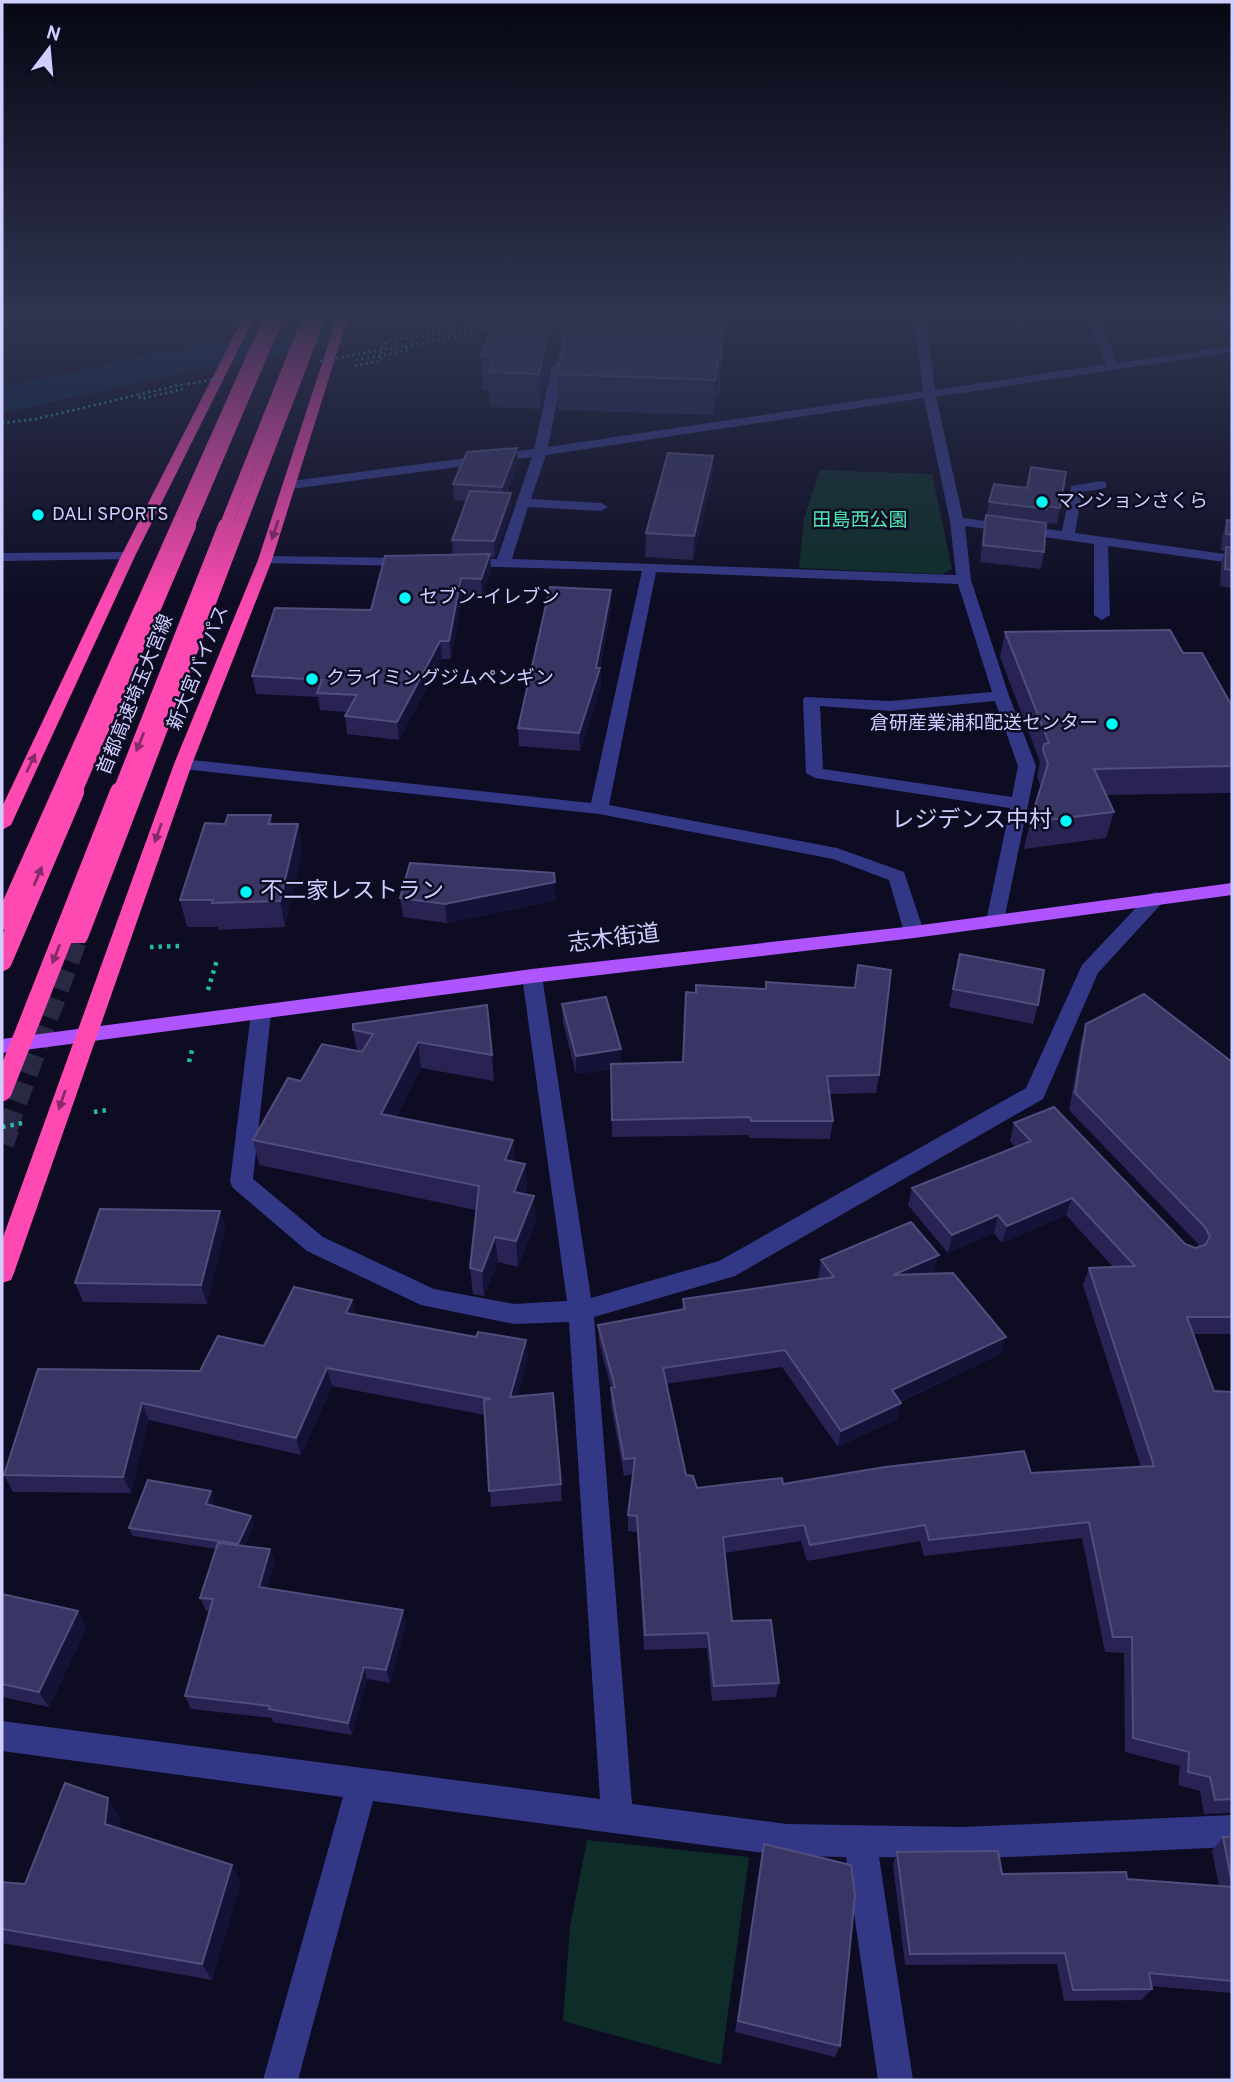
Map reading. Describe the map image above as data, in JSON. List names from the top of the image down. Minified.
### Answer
{"streets":{"highway":["新大宮バイパス","首都高速埼玉大宮線"],"main road":["志木街道"]},"crossings":[["新大宮バイパス","志木街道"]],"parks":["田島西公園"],"places":["マンションさくら","DALI SPORTS","セブン-イレブン","クライミングジムペンギン","倉研産業浦和配送センター","レジデンス中村","不二家レストラン"],"north":"top"}
